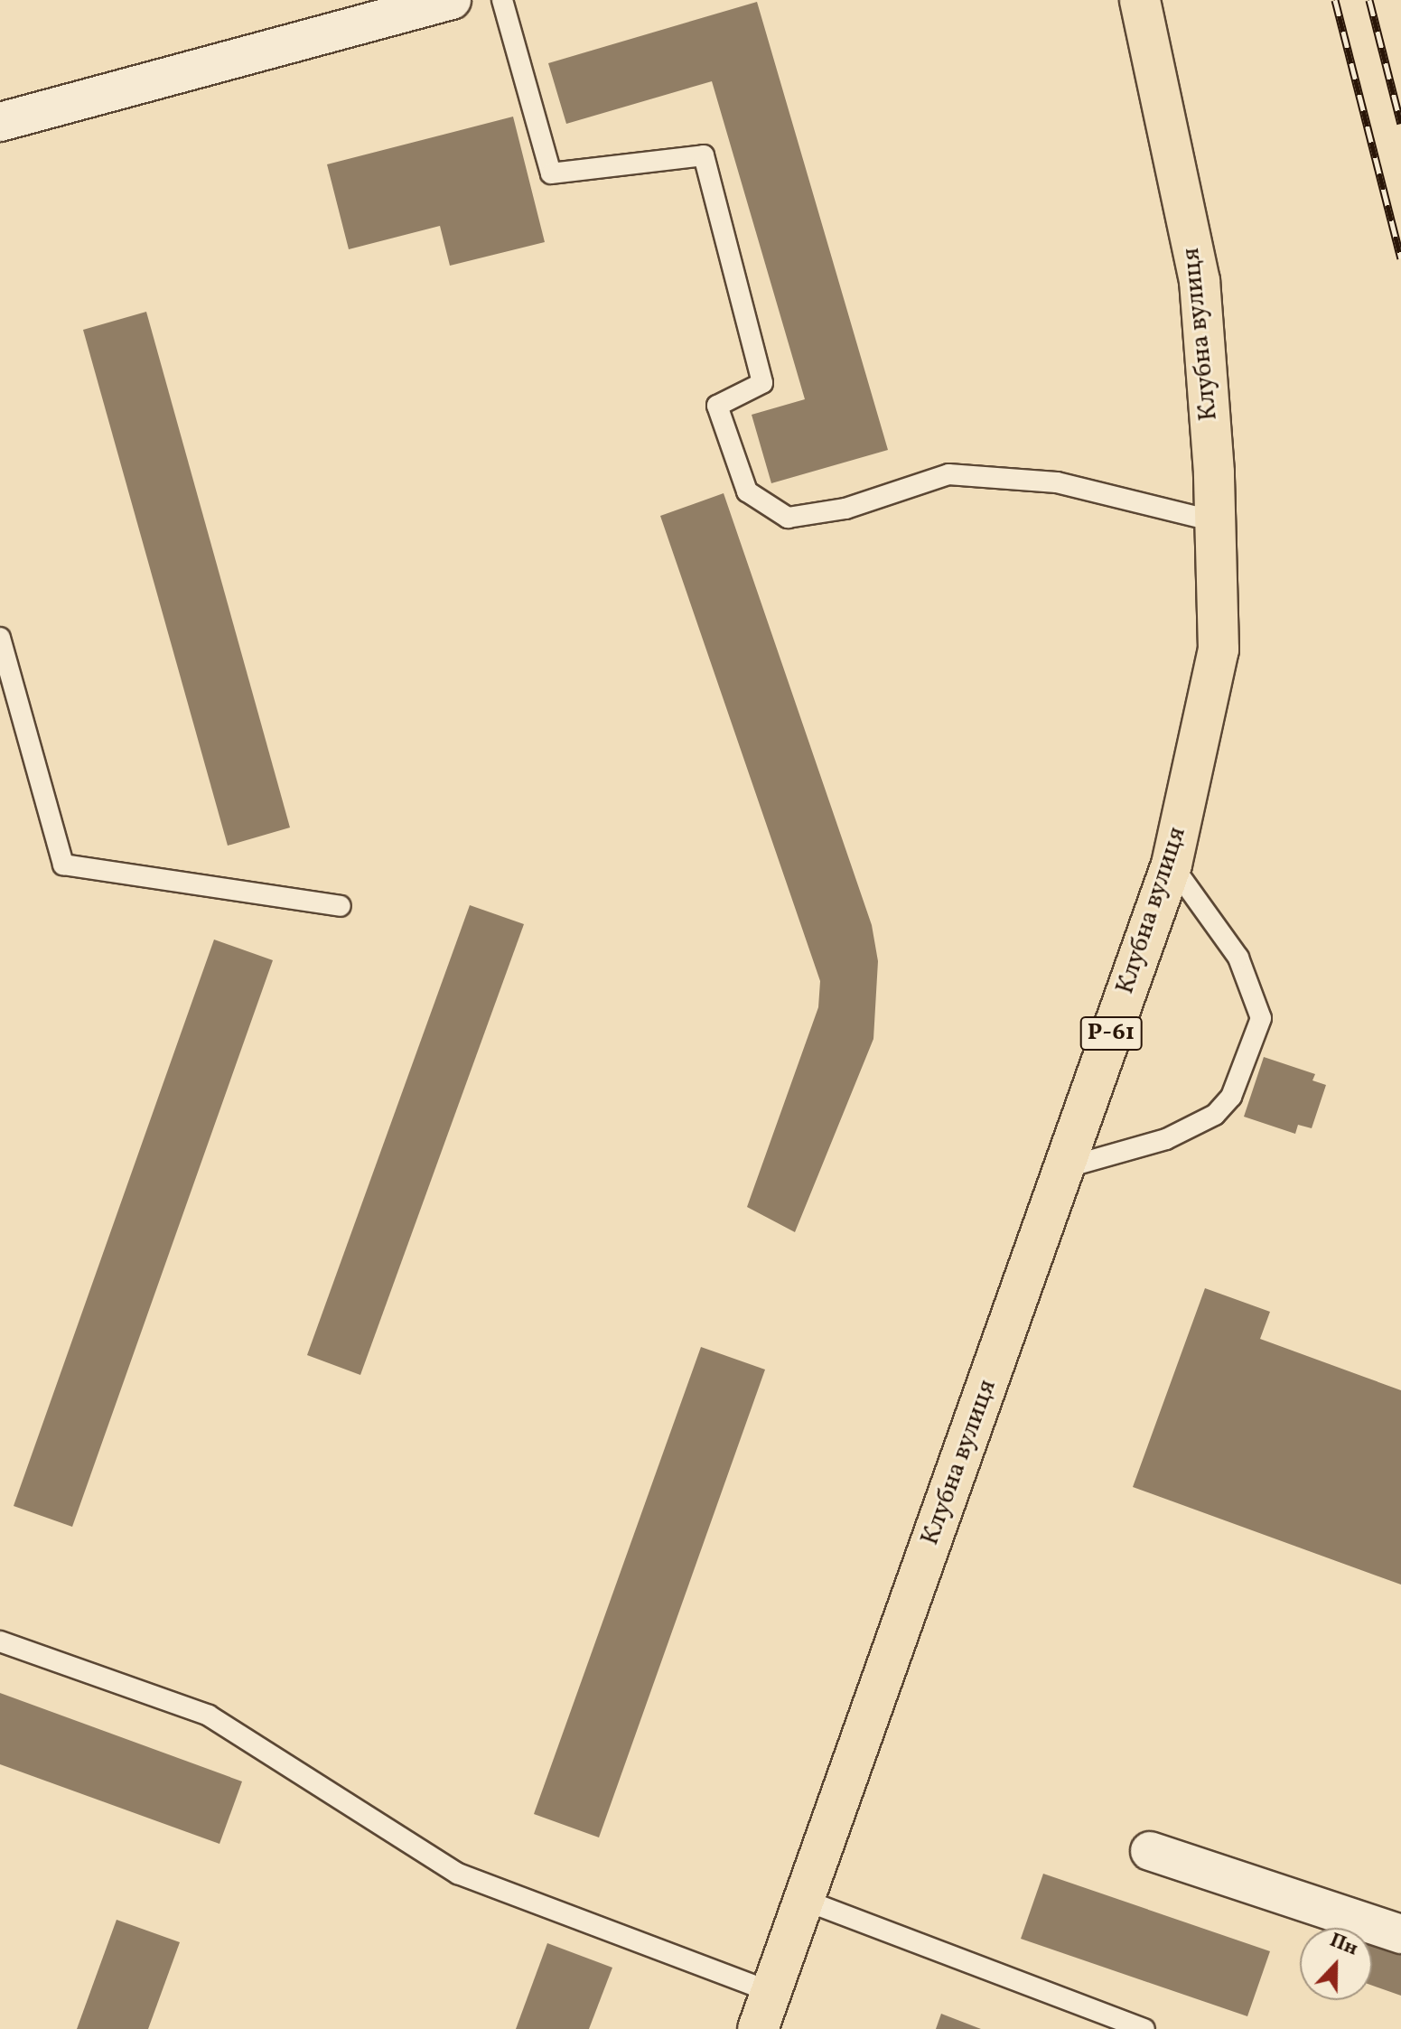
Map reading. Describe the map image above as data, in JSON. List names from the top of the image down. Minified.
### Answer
{"streets":{"main road":["Клубна вулиця","Р-61"]},"north":"top"}
